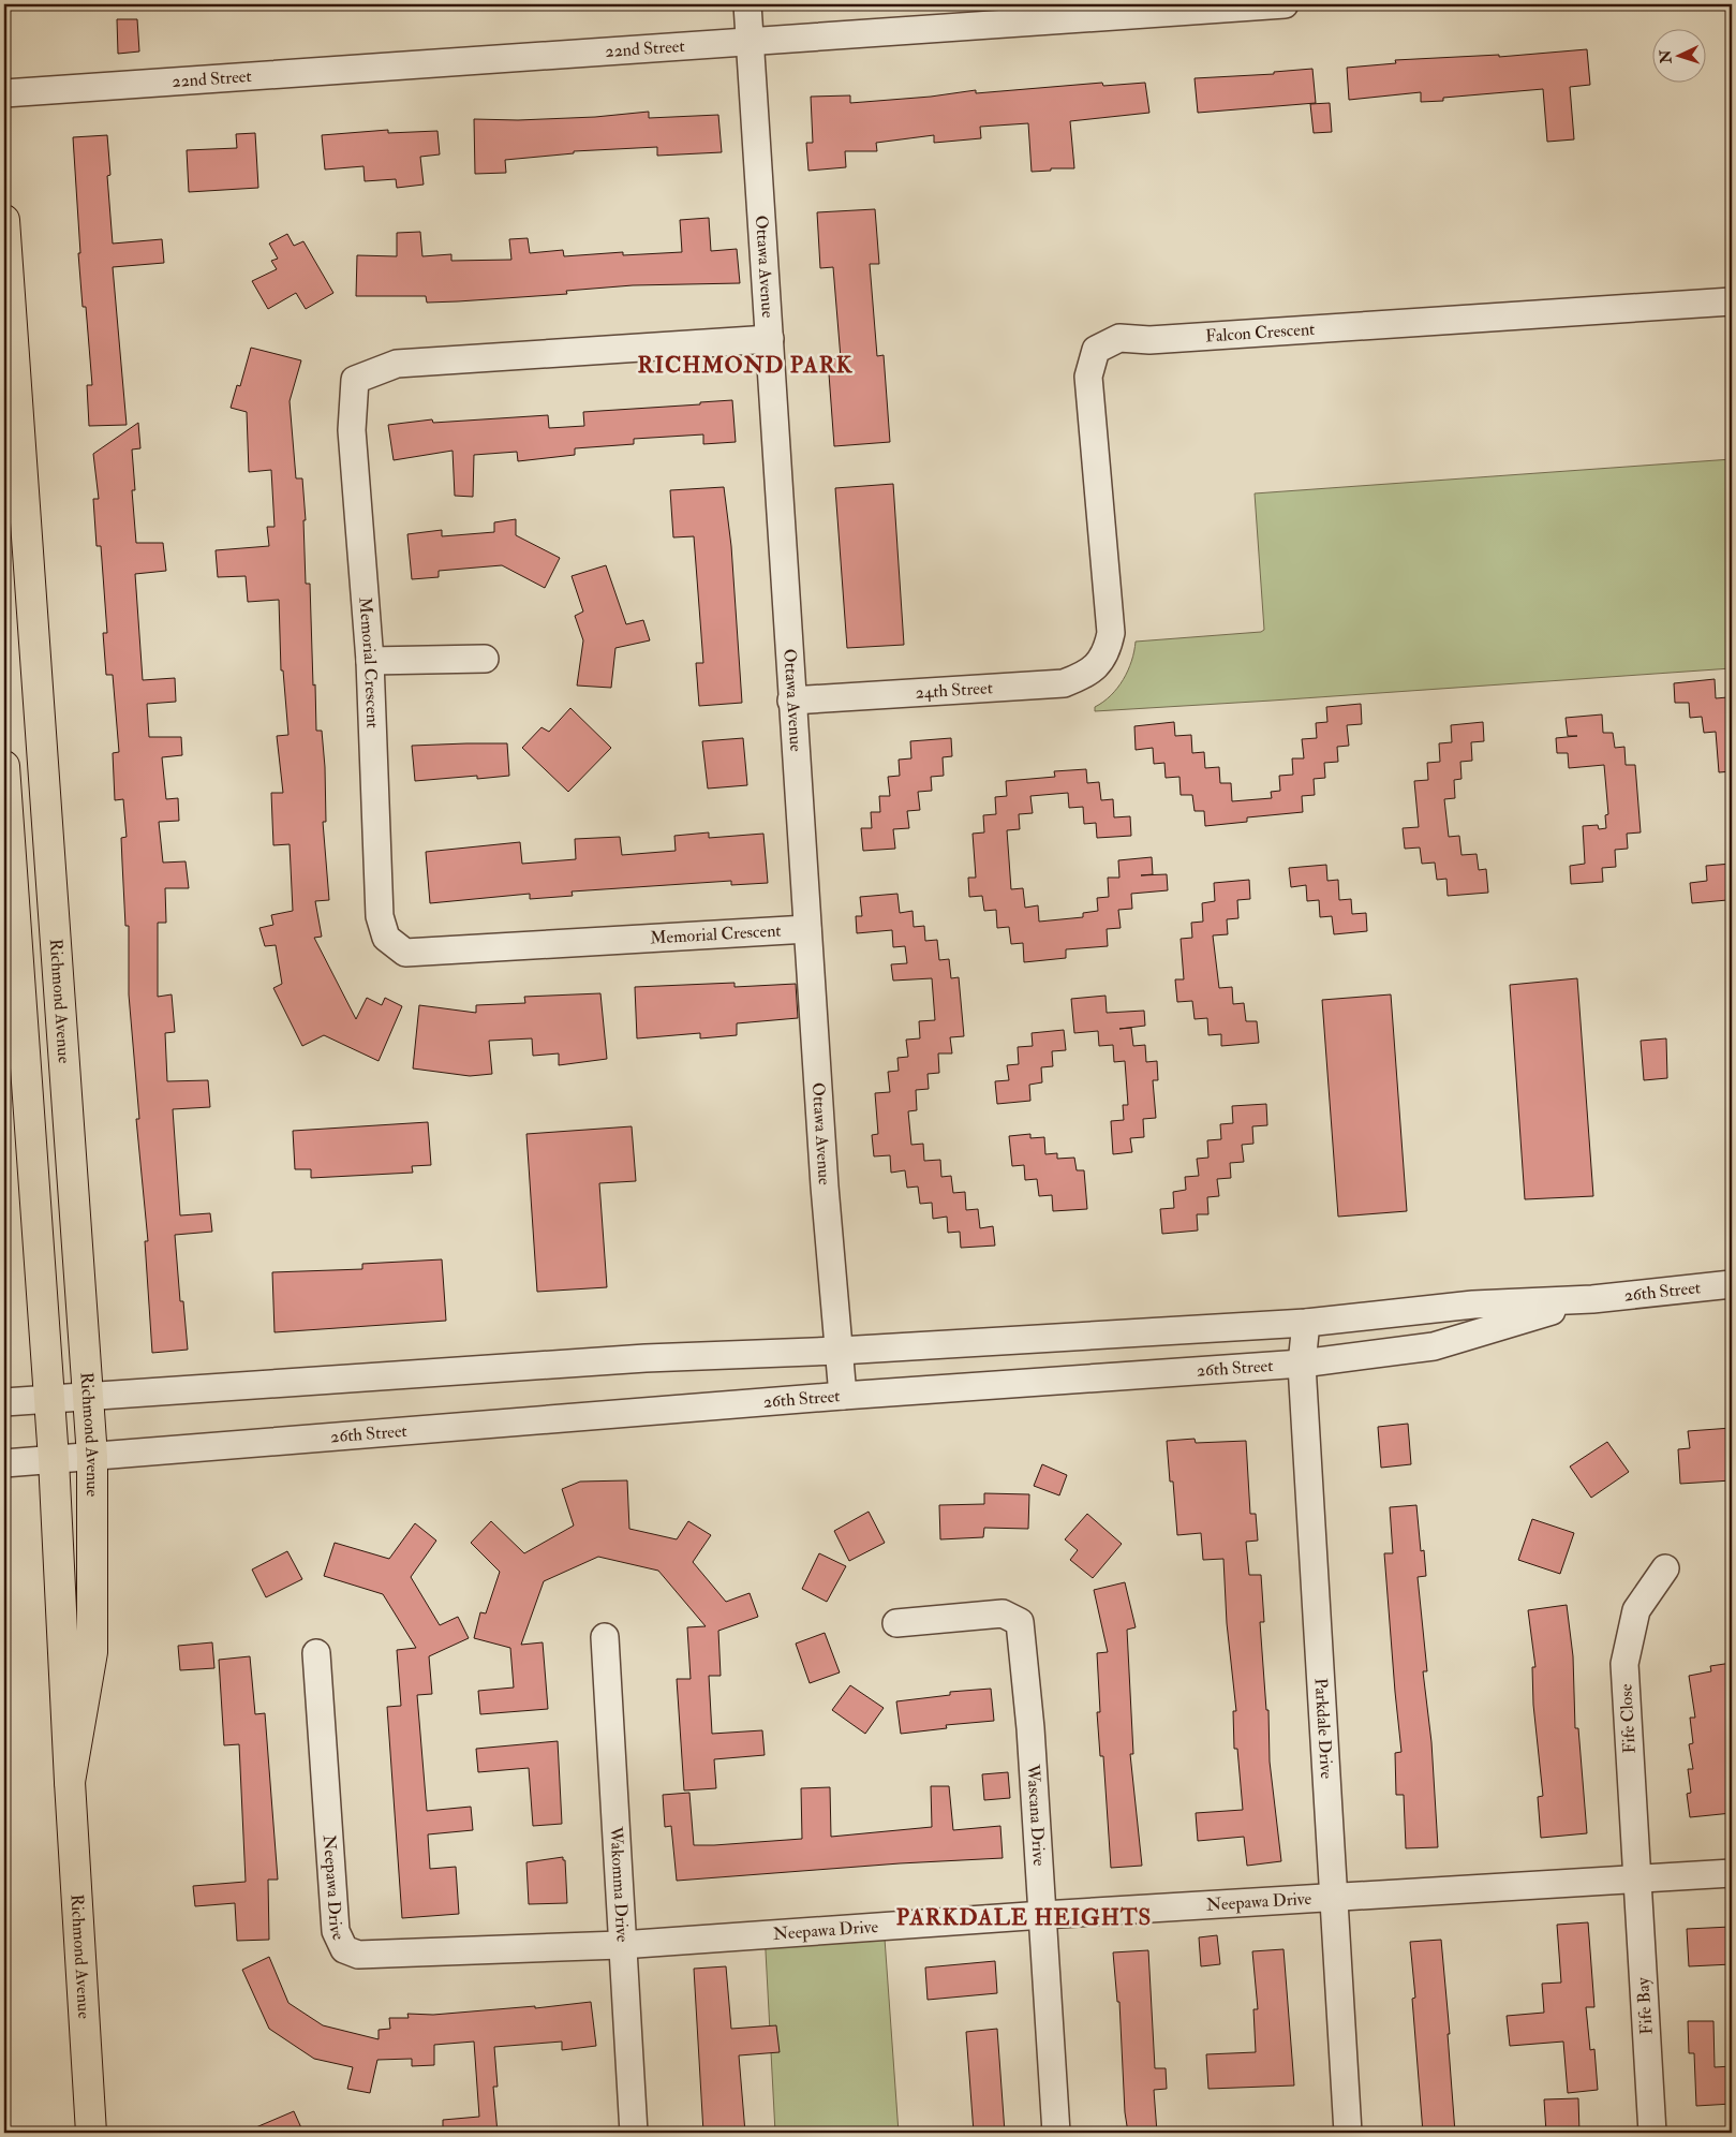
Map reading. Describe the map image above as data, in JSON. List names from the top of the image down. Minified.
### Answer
{"streets":{"main road":["Richmond Avenue"],"street":["22nd Street","Ottawa Avenue","Falcon Crescent","Memorial Crescent","24th Street","26th Street","Fife Close","Parkdale Drive","Wascana Drive","Wakomma Drive","Neepawa Drive","Fife Bay"]},"crossings":[["22nd Street","Ottawa Avenue"],["Ottawa Avenue","Memorial Crescent"],["Ottawa Avenue","24th Street"],["Ottawa Avenue","26th Street"],["Falcon Crescent","24th Street"],["Richmond Avenue","26th Street"],["26th Street","Parkdale Drive"],["Fife Close","Neepawa Drive"],["Fife Close","Fife Bay"],["Parkdale Drive","Neepawa Drive"],["Wascana Drive","Neepawa Drive"],["Wakomma Drive","Neepawa Drive"],["Neepawa Drive","Fife Bay"]],"districts":["RICHMOND PARK","PARKDALE HEIGHTS"],"north":"left"}
